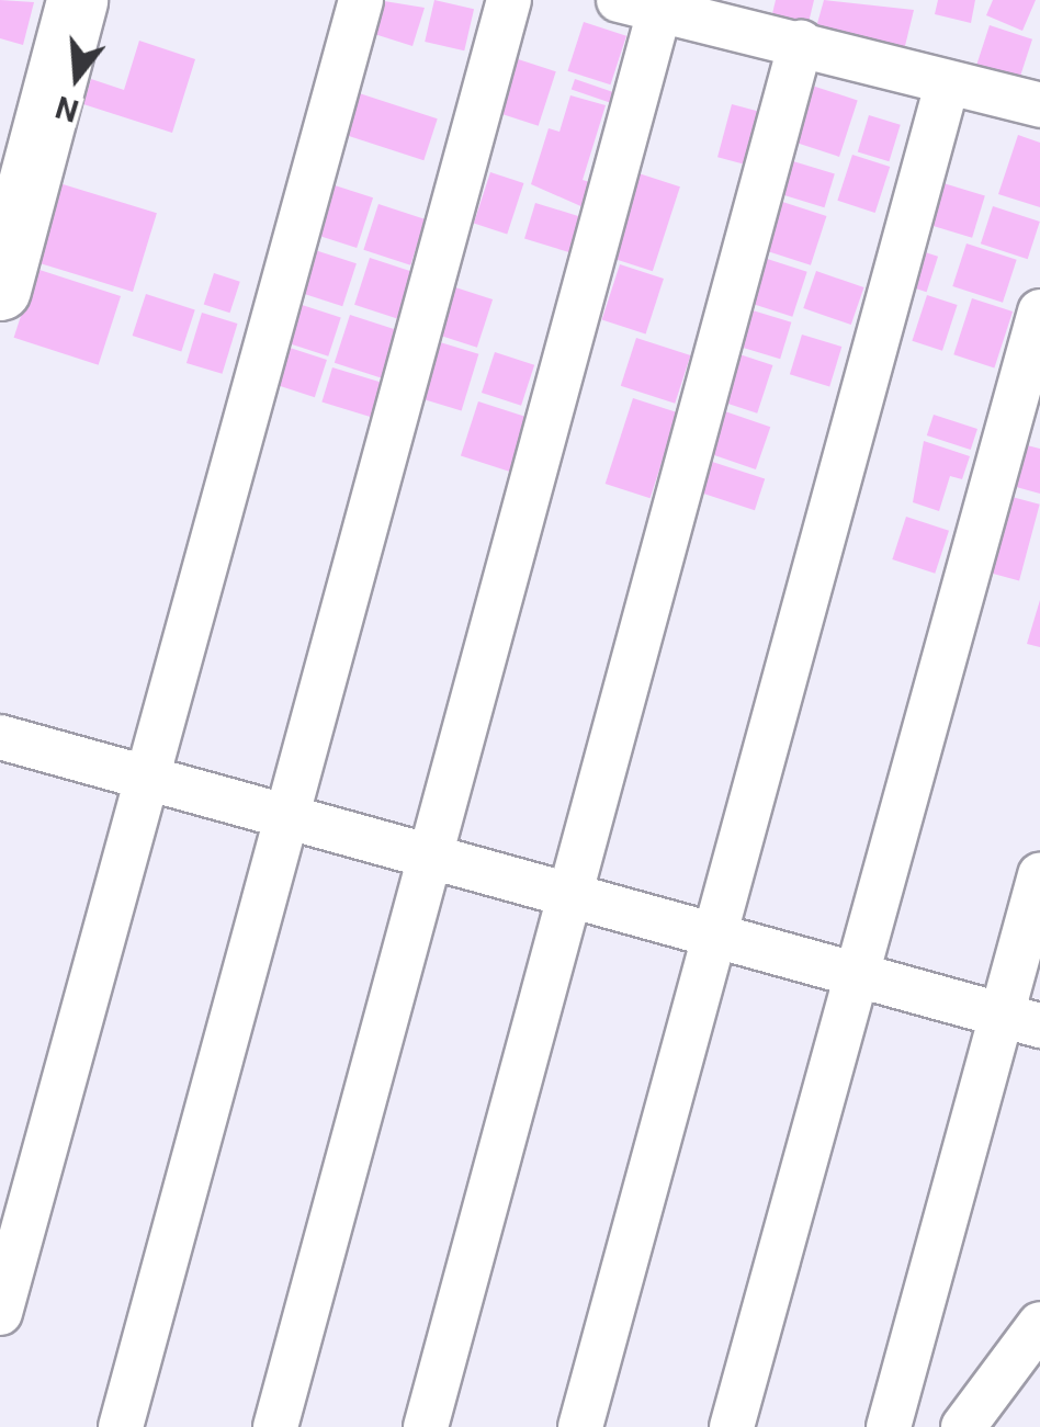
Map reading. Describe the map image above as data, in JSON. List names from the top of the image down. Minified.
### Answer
{"north":"bottom"}
